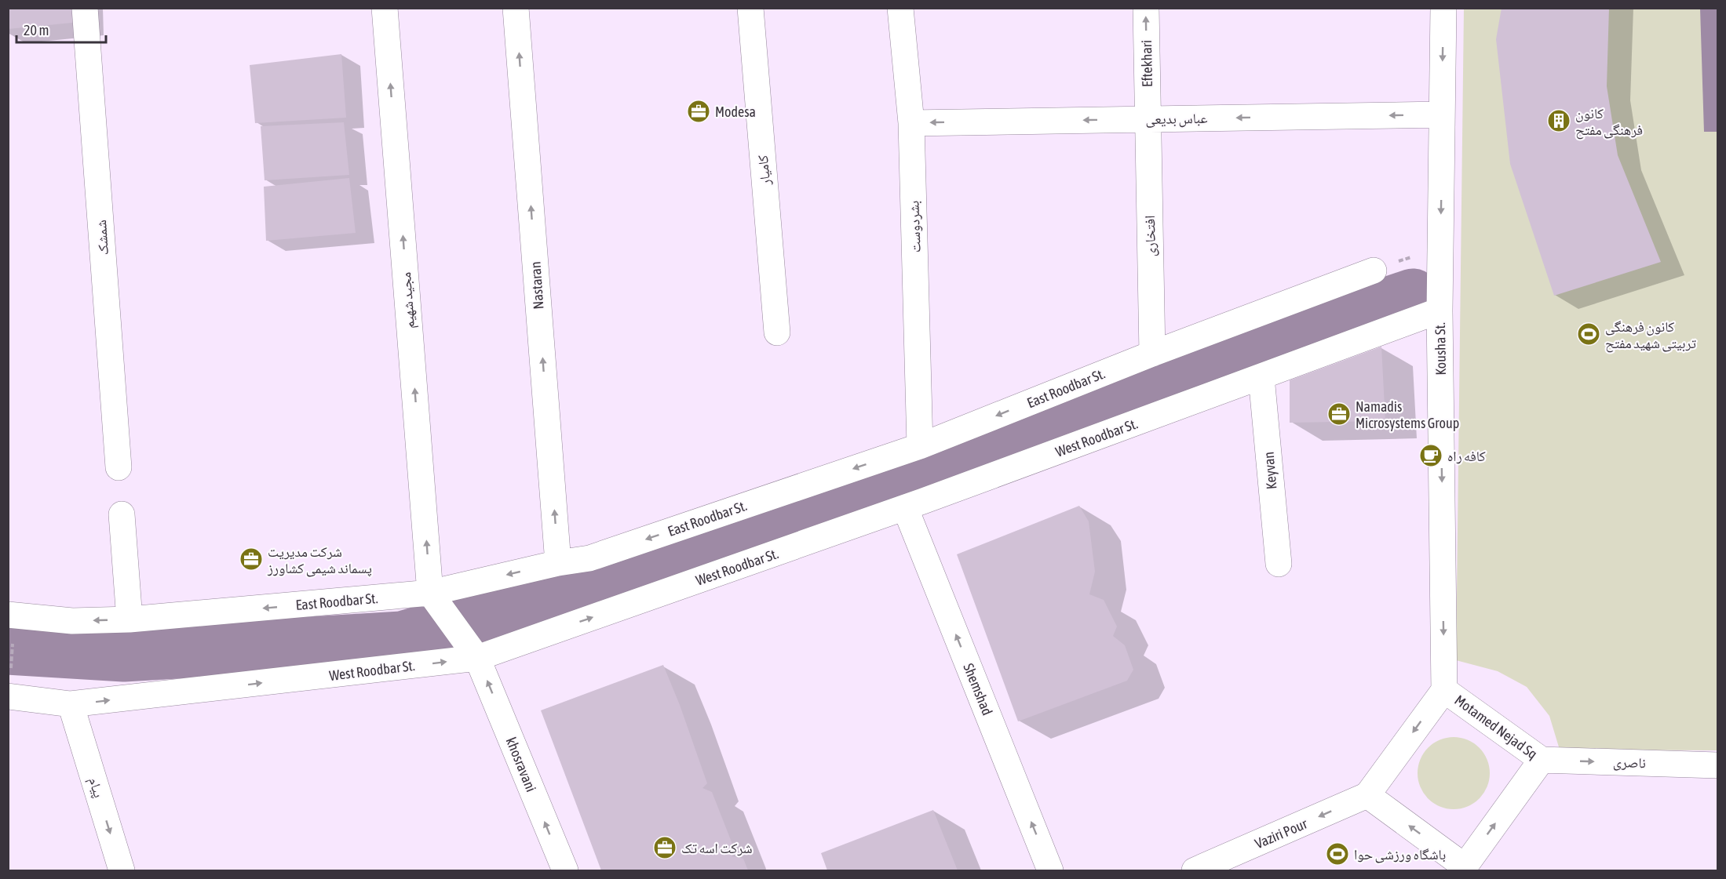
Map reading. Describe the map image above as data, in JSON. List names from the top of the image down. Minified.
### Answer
{"streets":{"street":["Eftekhari","عباس بدیعی","کامیار","بشردوست","افتخاری","شمشک","Nastaran","مجید شهیم","Kousha St.","East Roodbar St.","West Roodbar St.","Keyvan","Shemshad","Motamed Nejad Sq","ناصری","khosravani","پیام","Vaziri Pour"]},"crossings":[["Eftekhari","عباس بدیعی"],["Eftekhari","افتخاری"],["عباس بدیعی","بشردوست"],["عباس بدیعی","افتخاری"],["عباس بدیعی","Kousha St."],["بشردوست","East Roodbar St."],["افتخاری","East Roodbar St."],["Nastaran","East Roodbar St."],["مجید شهیم","East Roodbar St."],["مجید شهیم","khosravani"],["Kousha St.","West Roodbar St."],["Kousha St.","Motamed Nejad Sq"],["East Roodbar St.","khosravani"],["West Roodbar St.","Keyvan"],["West Roodbar St.","Shemshad"],["West Roodbar St.","khosravani"],["West Roodbar St.","پیام"],["Motamed Nejad Sq","ناصری"],["Motamed Nejad Sq","Vaziri Pour"]],"one_way":["Eftekhari","عباس بدیعی","Nastaran","مجید شهیم","Kousha St.","East Roodbar St.","West Roodbar St.","Shemshad","ناصری","khosravani","پیام","Vaziri Pour"],"places":{"office":["Modesa","Namadis Microsystems Group","شرکت مدیریت پسماند شیمی کشاورز","شرکت اسه تک"],"building":["کانون فرهنگی مفتح"],"sports":["کانون فرهنگی تربیتی شهید مفتح","باشگاه ورزشی حوا"],"cafe":["کافه راه"]},"scale_bar":"20 m"}
